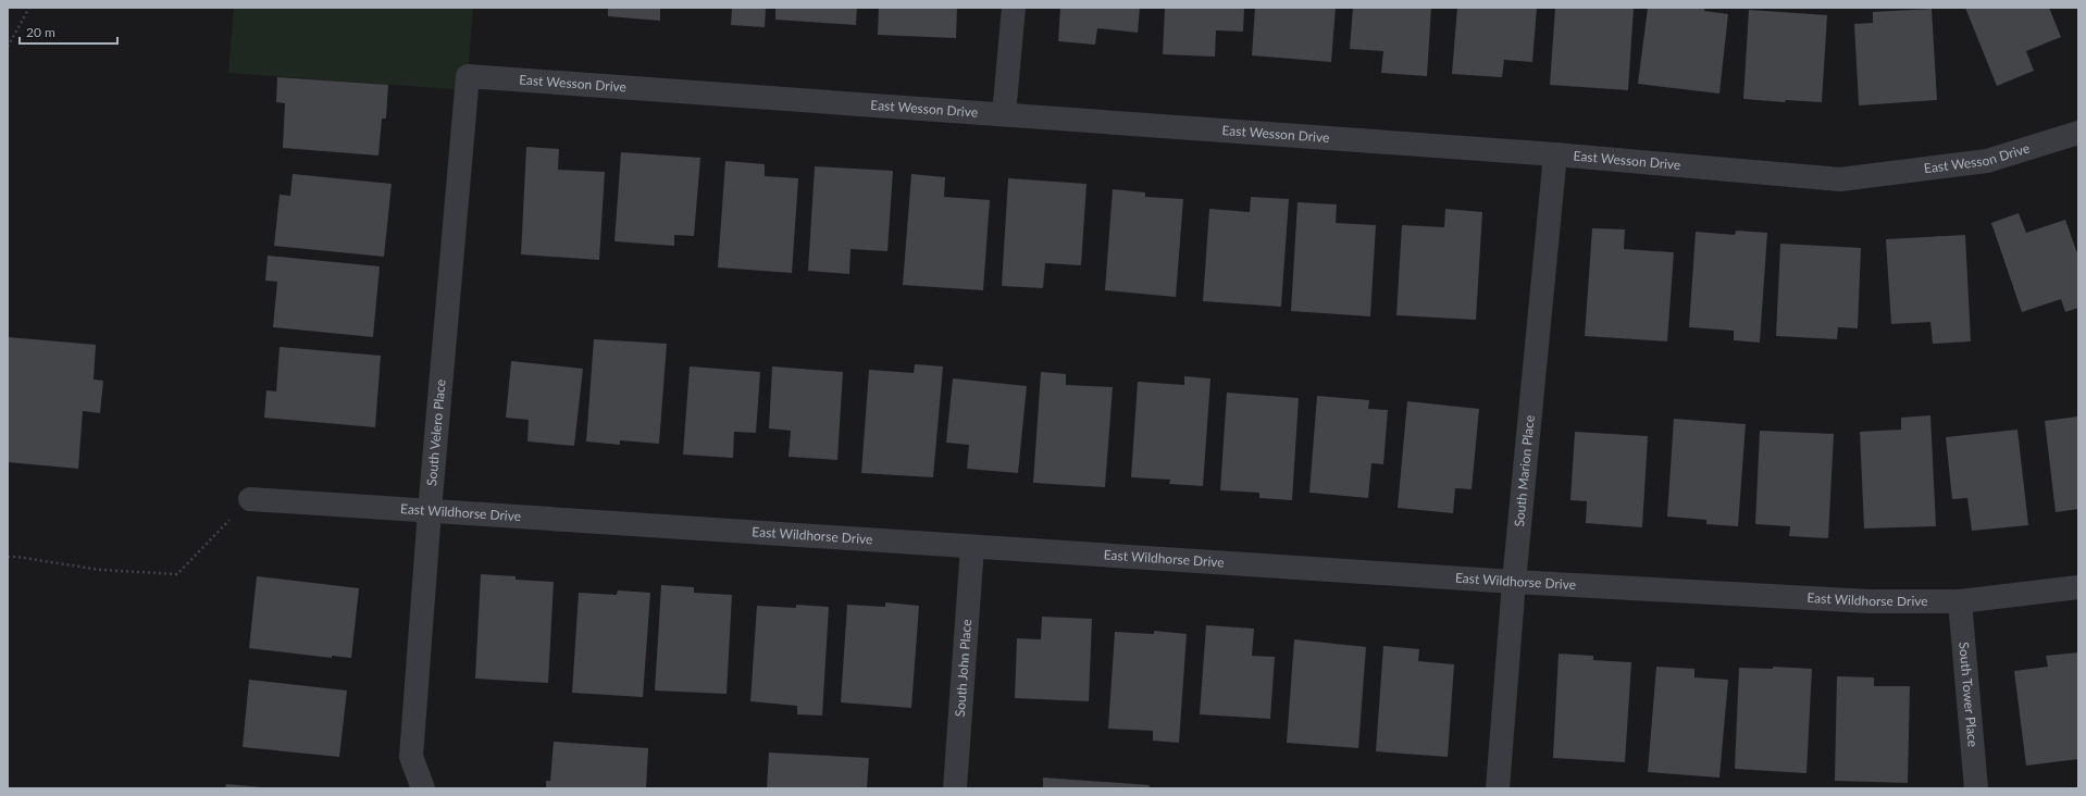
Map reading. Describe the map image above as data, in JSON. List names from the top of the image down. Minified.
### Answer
{"streets":{"street":["East Wesson Drive","South Velero Place","South Marion Place","East Wildhorse Drive","South John Place","South Tower Place"]},"crossings":[["East Wesson Drive","South Velero Place"],["East Wesson Drive","South Marion Place"],["South Velero Place","East Wildhorse Drive"],["South Marion Place","East Wildhorse Drive"],["East Wildhorse Drive","South John Place"],["East Wildhorse Drive","South Tower Place"]],"scale_bar":"20 m"}
